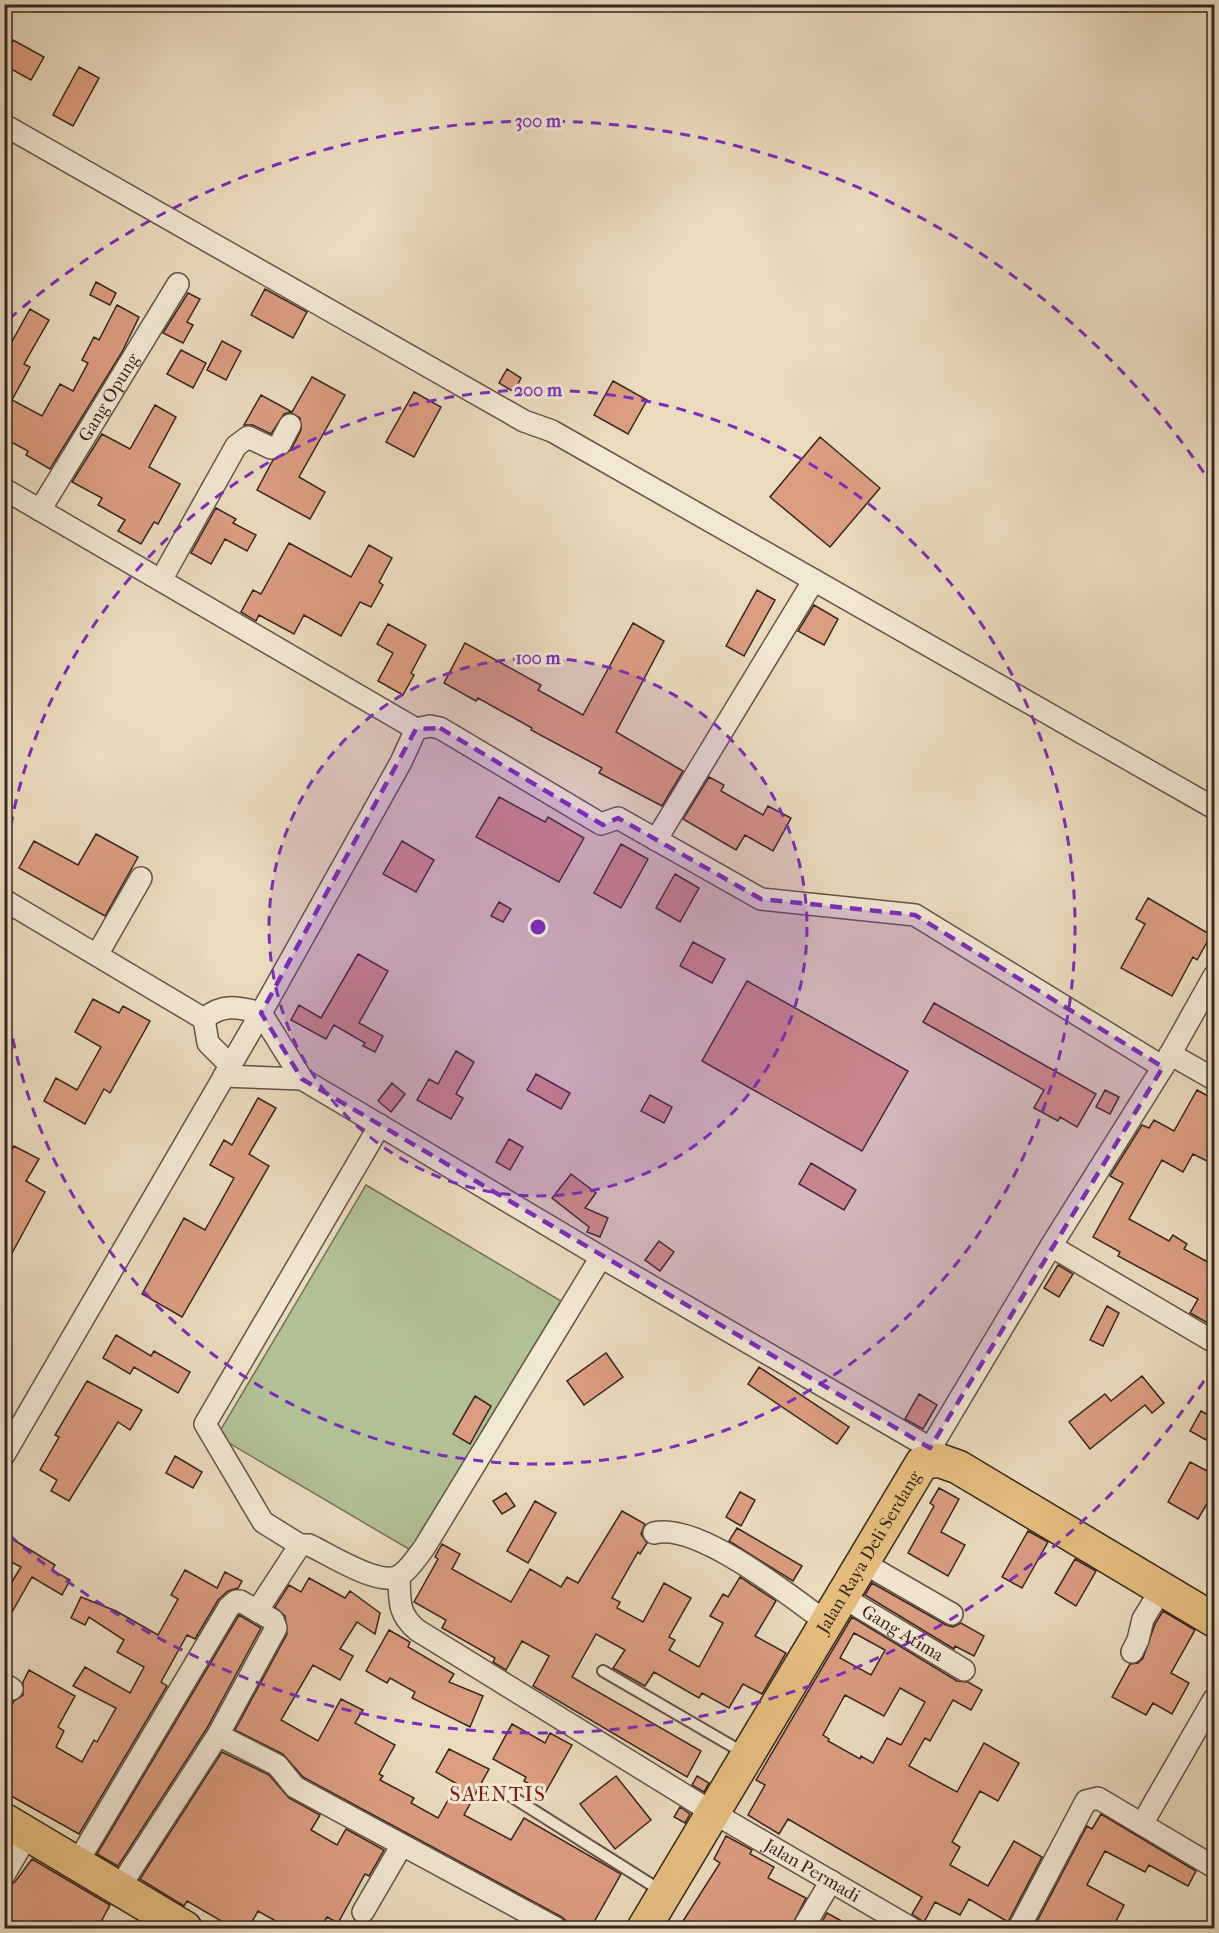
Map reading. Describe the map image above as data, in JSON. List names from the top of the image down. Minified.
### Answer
{"streets":{"main road":["Jalan Raya Deli Serdang"],"street":["Gang Opung","Gang Atima","Jalan Permadi"]},"crossings":[["Jalan Raya Deli Serdang","Gang Atima"],["Jalan Raya Deli Serdang","Jalan Permadi"]],"districts":["SAENTIS"],"rings":["300 m","200 m","100 m"]}
